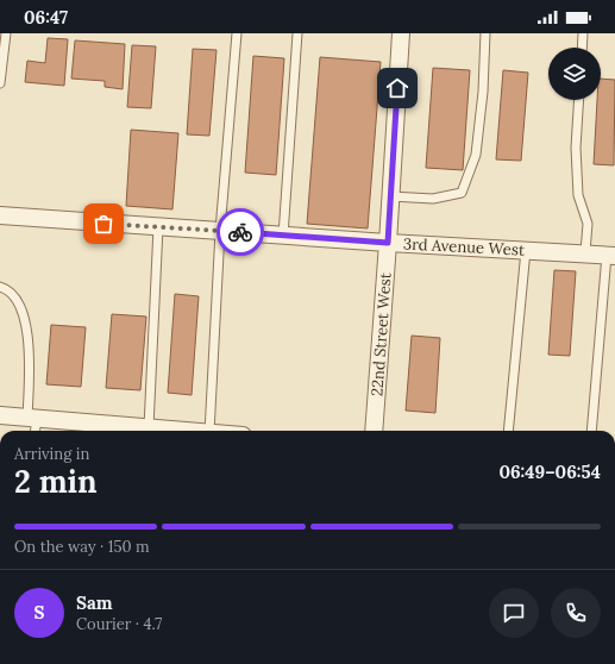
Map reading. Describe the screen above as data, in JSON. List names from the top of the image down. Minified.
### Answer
{"streets":{"street":["3rd Avenue West","22nd Street West"]},"crossings":[["3rd Avenue West","22nd Street West"]],"page":{"status":"06:47","heading":["2 min","Arriving in","06:49–06:54"],"panel":["Sam","Courier · 4.7"],"bar":"On the way · 150 m","round":"S"}}
